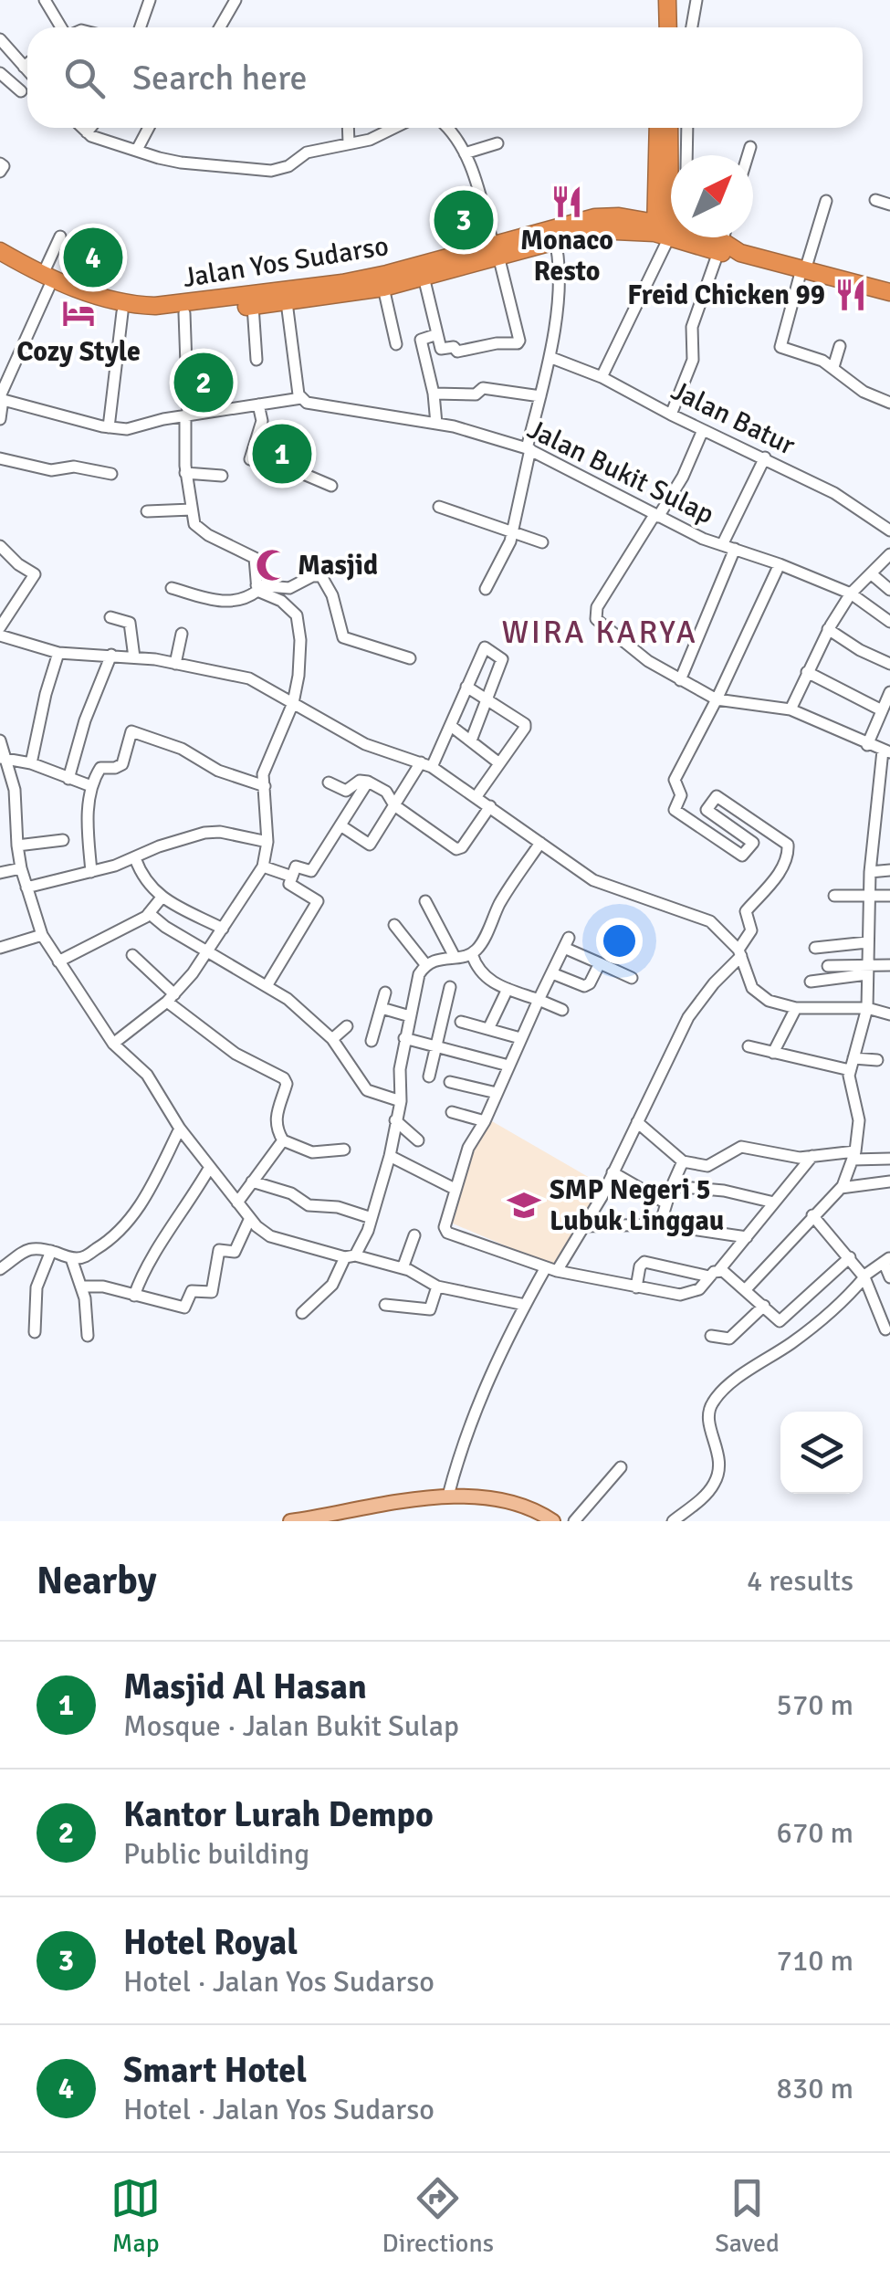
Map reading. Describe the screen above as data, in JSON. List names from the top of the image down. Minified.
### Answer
{"streets":{"highway":["Jalan Yos Sudarso"],"street":["Jalan Batur","Jalan Bukit Sulap"]},"districts":["WIRA KARYA"],"places":{"restaurant":["Monaco Resto","Freid Chicken 99"],"hotel":["Cozy Style"],"mosque":["Masjid"],"school or university":["SMP Negeri 5 Lubuk Linggau"]},"north":"top right","page":{"search":"Search here","pins":["3","4","2","1"],"heading":["Nearby","4 results"],"list":[{"mark":"1","name":"Masjid Al Hasan","note":"Mosque · Jalan Bukit Sulap","value":"570 m"},{"mark":"2","name":"Kantor Lurah Dempo","note":"Public building","value":"670 m"},{"mark":"3","name":"Hotel Royal","note":"Hotel · Jalan Yos Sudarso","value":"710 m"},{"mark":"4","name":"Smart Hotel","note":"Hotel · Jalan Yos Sudarso","value":"830 m"}],"nav":["Map","Directions","Saved"]}}
